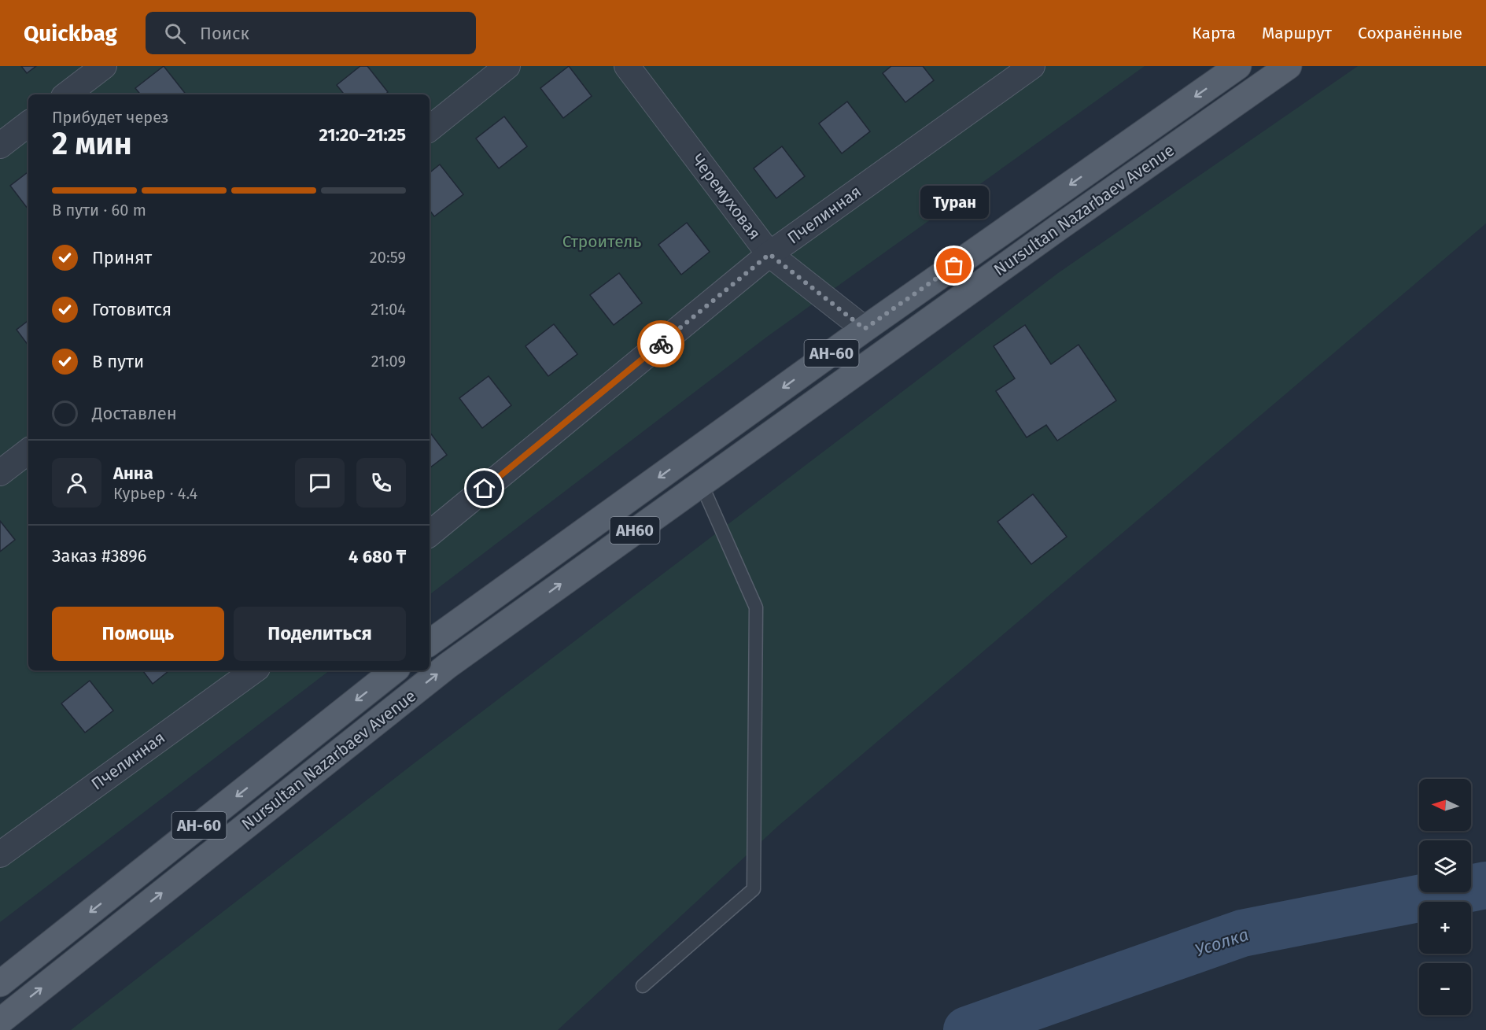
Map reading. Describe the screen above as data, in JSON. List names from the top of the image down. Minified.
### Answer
{"streets":{"main road":["Nursultan Nazarbaev Avenue","АН-60","АН60"],"street":["Черемуховая","Пчелинная"]},"crossings":[["Черемуховая","Nursultan Nazarbaev Avenue"],["Черемуховая","Пчелинная"]],"water":["Усолка"],"parks":["Строитель"],"places":["Туран"],"north":"left","page":{"header":"Quickbag","search":"Поиск","nav":["Карта","Маршрут","Сохранённые"],"heading":["2 мин","Прибудет через","21:20–21:25"],"panel":["Анна","Курьер · 4.4","Заказ #3896","4 680 ₸"],"bar":"В пути · 60 m","bubble":"Туран","list":[["Принят","20:59"],["Готовится","21:04"],["В пути","21:09"],"Доставлен"],"buttons":["Помощь","Поделиться"],"map_buttons":["+","−"]}}
